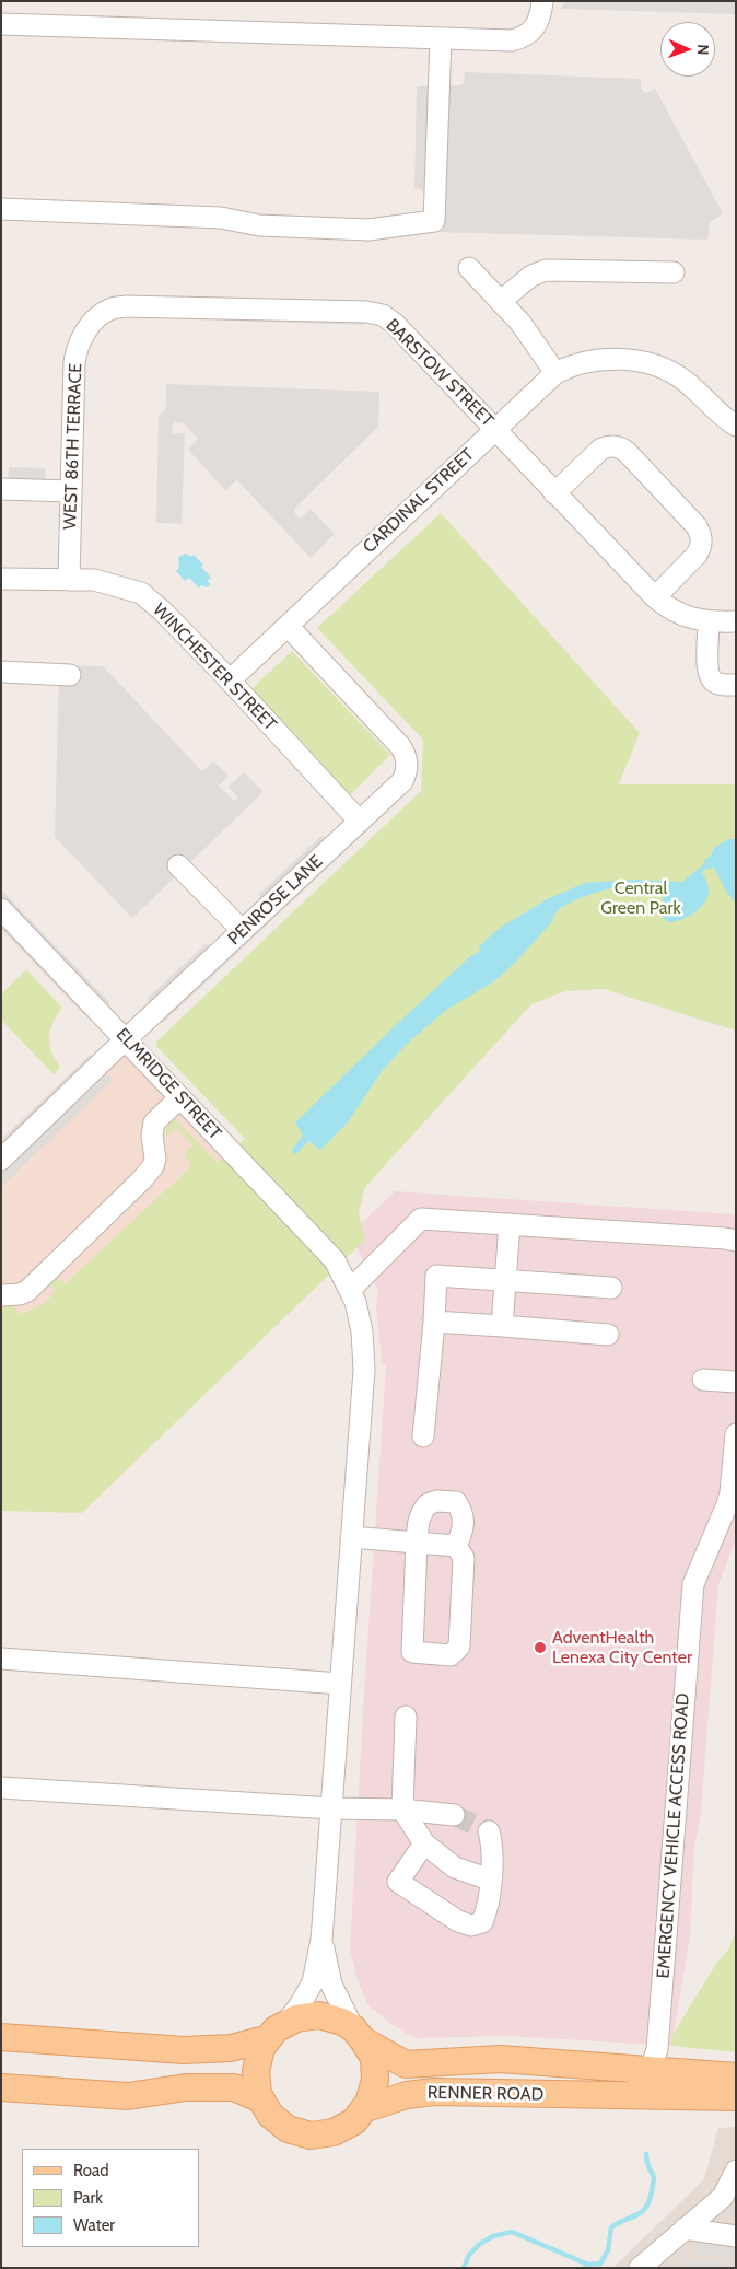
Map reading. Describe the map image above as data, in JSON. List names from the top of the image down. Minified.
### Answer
{"streets":{"main road":["RENNER ROAD"],"street":["BARSTOW STREET","WEST 86TH TERRACE","CARDINAL STREET","WINCHESTER STREET","PENROSE LANE","ELMRIDGE STREET","EMERGENCY VEHICLE ACCESS ROAD"]},"crossings":[["BARSTOW STREET","WEST 86TH TERRACE"],["BARSTOW STREET","CARDINAL STREET"],["WEST 86TH TERRACE","WINCHESTER STREET"],["CARDINAL STREET","WINCHESTER STREET"],["CARDINAL STREET","PENROSE LANE"],["WINCHESTER STREET","PENROSE LANE"],["PENROSE LANE","ELMRIDGE STREET"],["EMERGENCY VEHICLE ACCESS ROAD","RENNER ROAD"]],"parks":["Central Green Park"],"places":["AdventHealth Lenexa City Center"],"legend":["Road","Park","Water"],"north":"right"}
